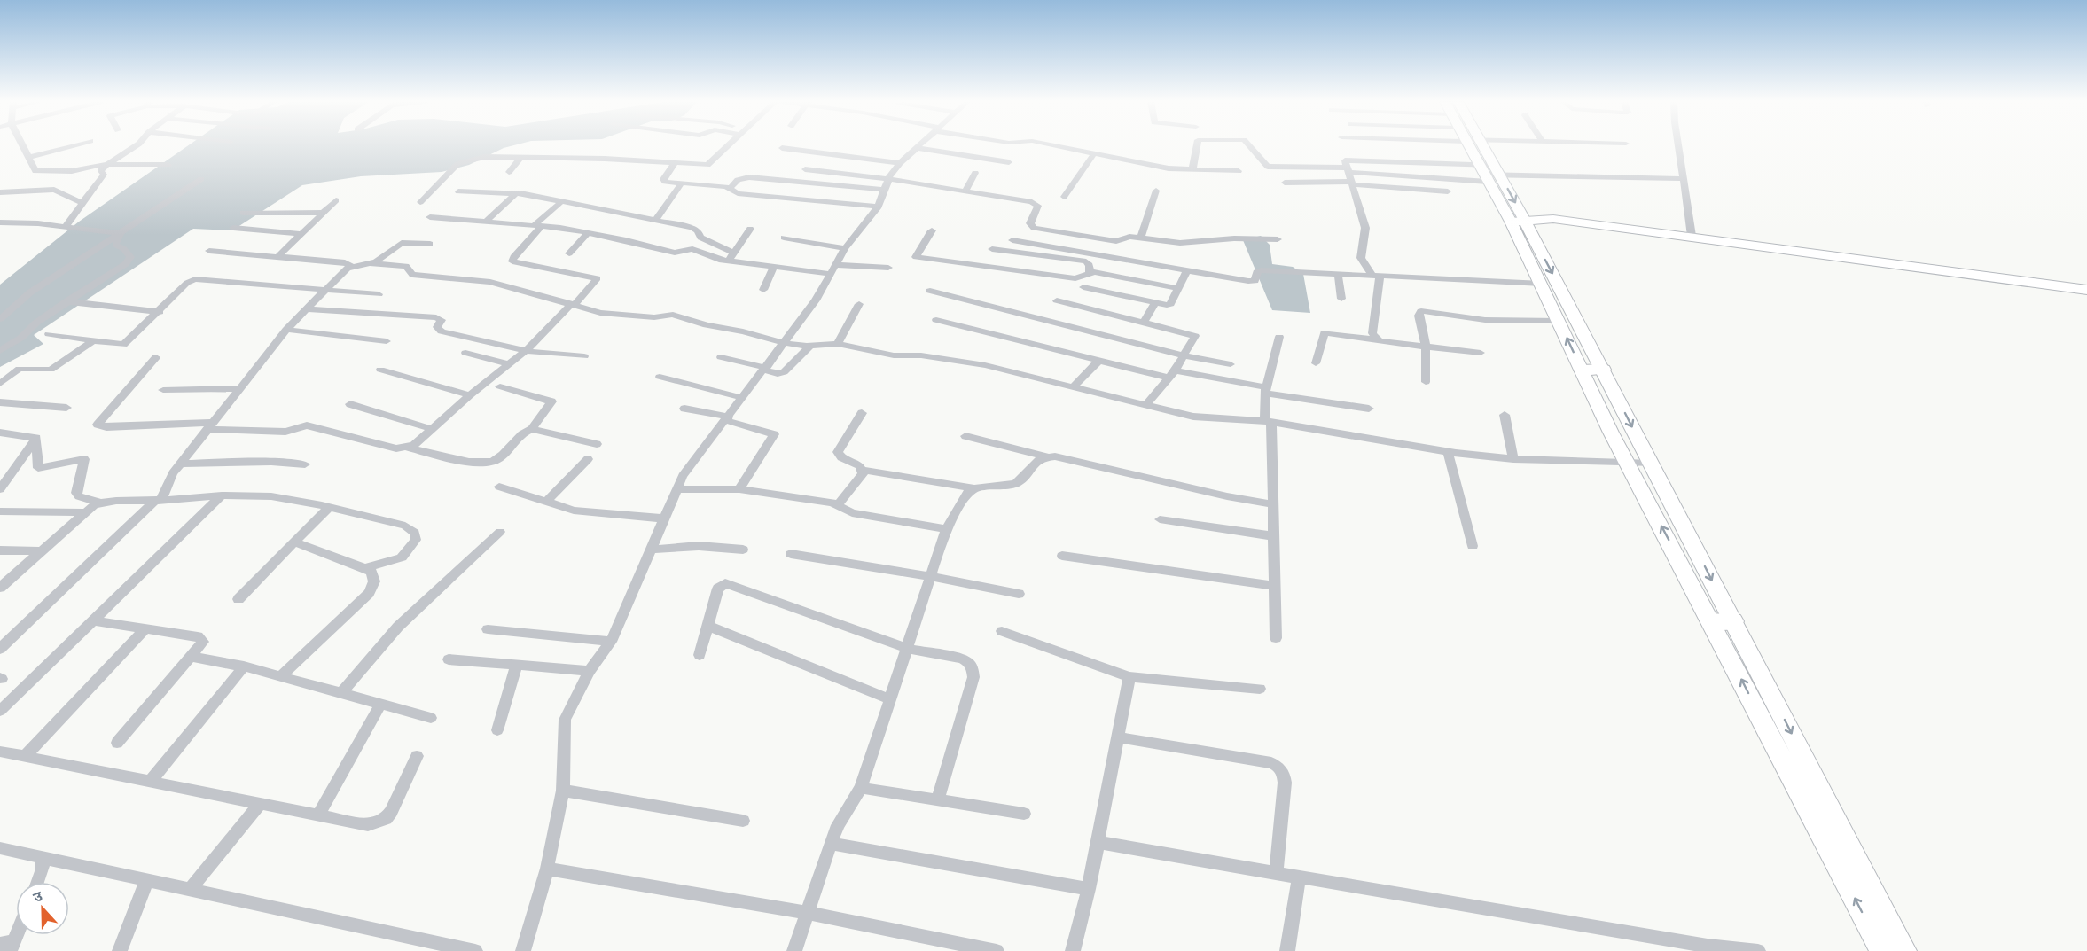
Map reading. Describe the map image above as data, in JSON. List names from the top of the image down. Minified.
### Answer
{"north":"top"}
